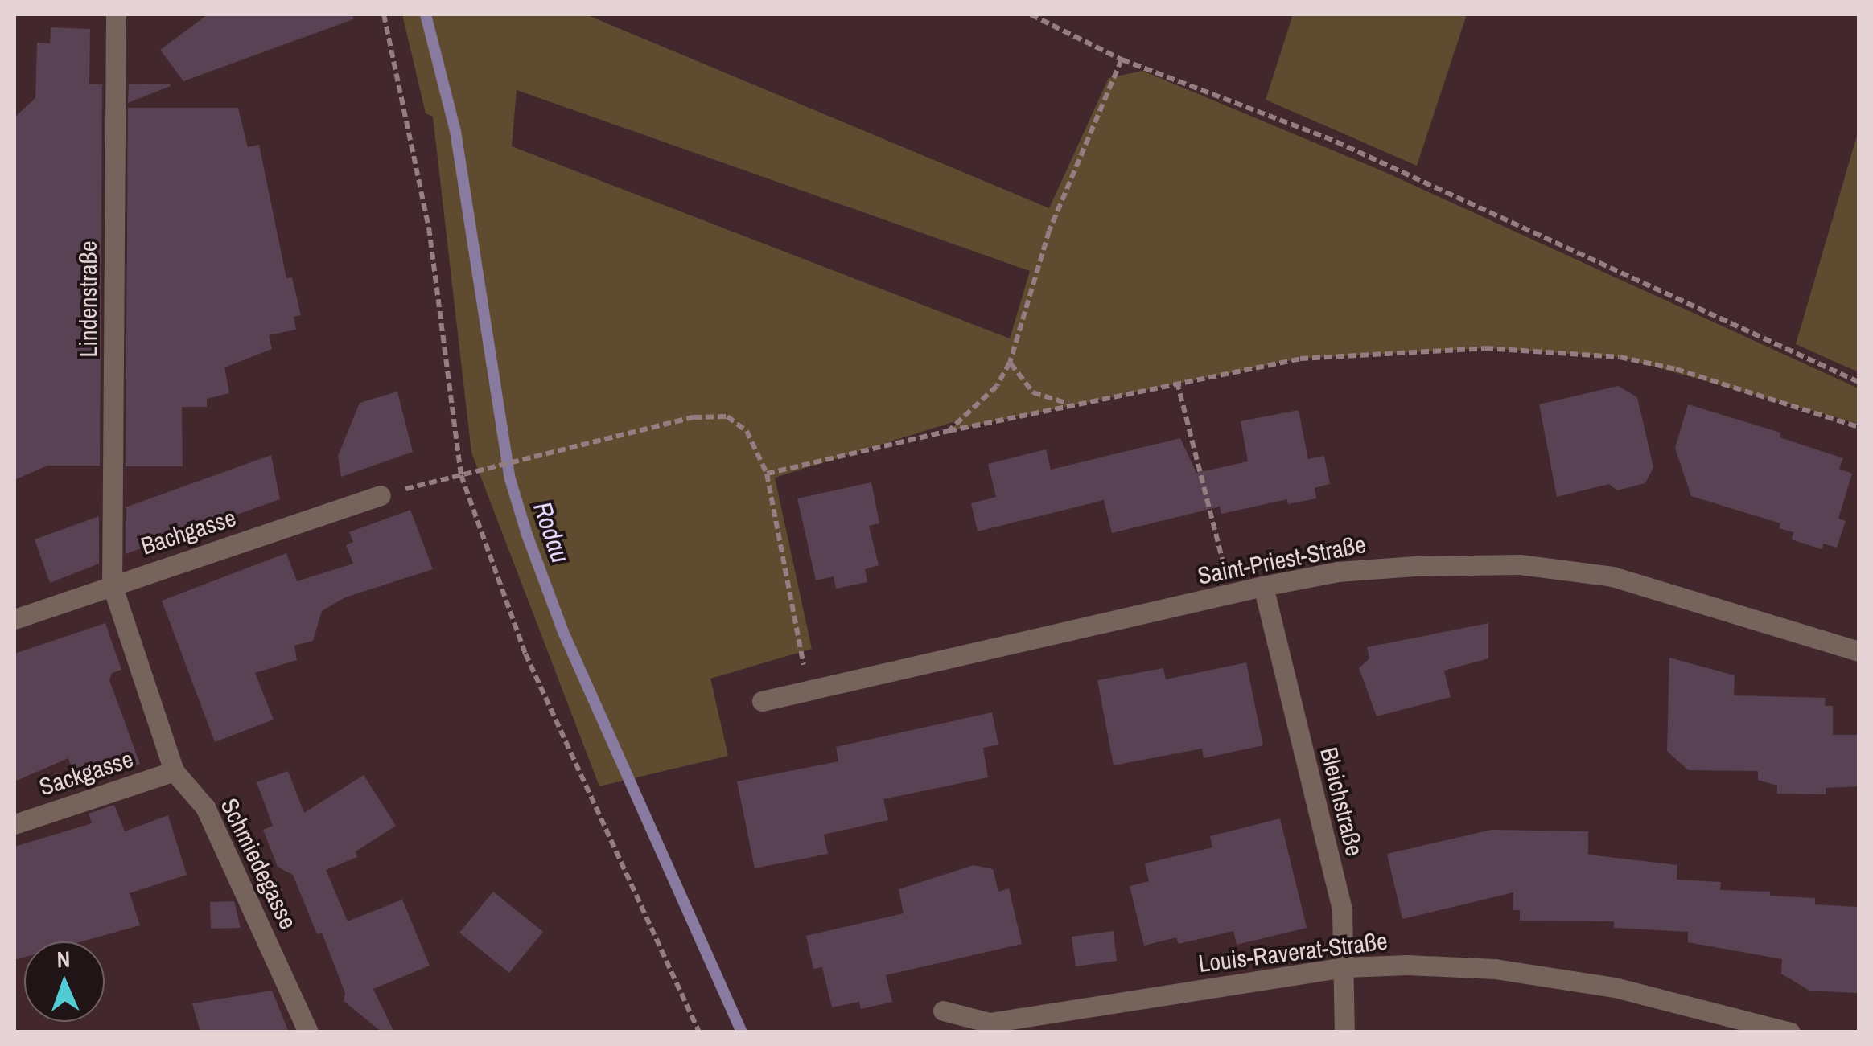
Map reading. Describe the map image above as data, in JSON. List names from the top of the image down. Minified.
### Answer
{"streets":{"street":["Lindenstraße","Bachgasse","Saint-Priest-Straße","Sackgasse","Bleichstraße","Schmiedegasse","Louis-Raverat-Straße"]},"crossings":[["Lindenstraße","Bachgasse"],["Lindenstraße","Schmiedegasse"],["Bachgasse","Schmiedegasse"],["Saint-Priest-Straße","Bleichstraße"],["Sackgasse","Schmiedegasse"],["Bleichstraße","Louis-Raverat-Straße"]],"water":["Rodau"],"north":"top"}
